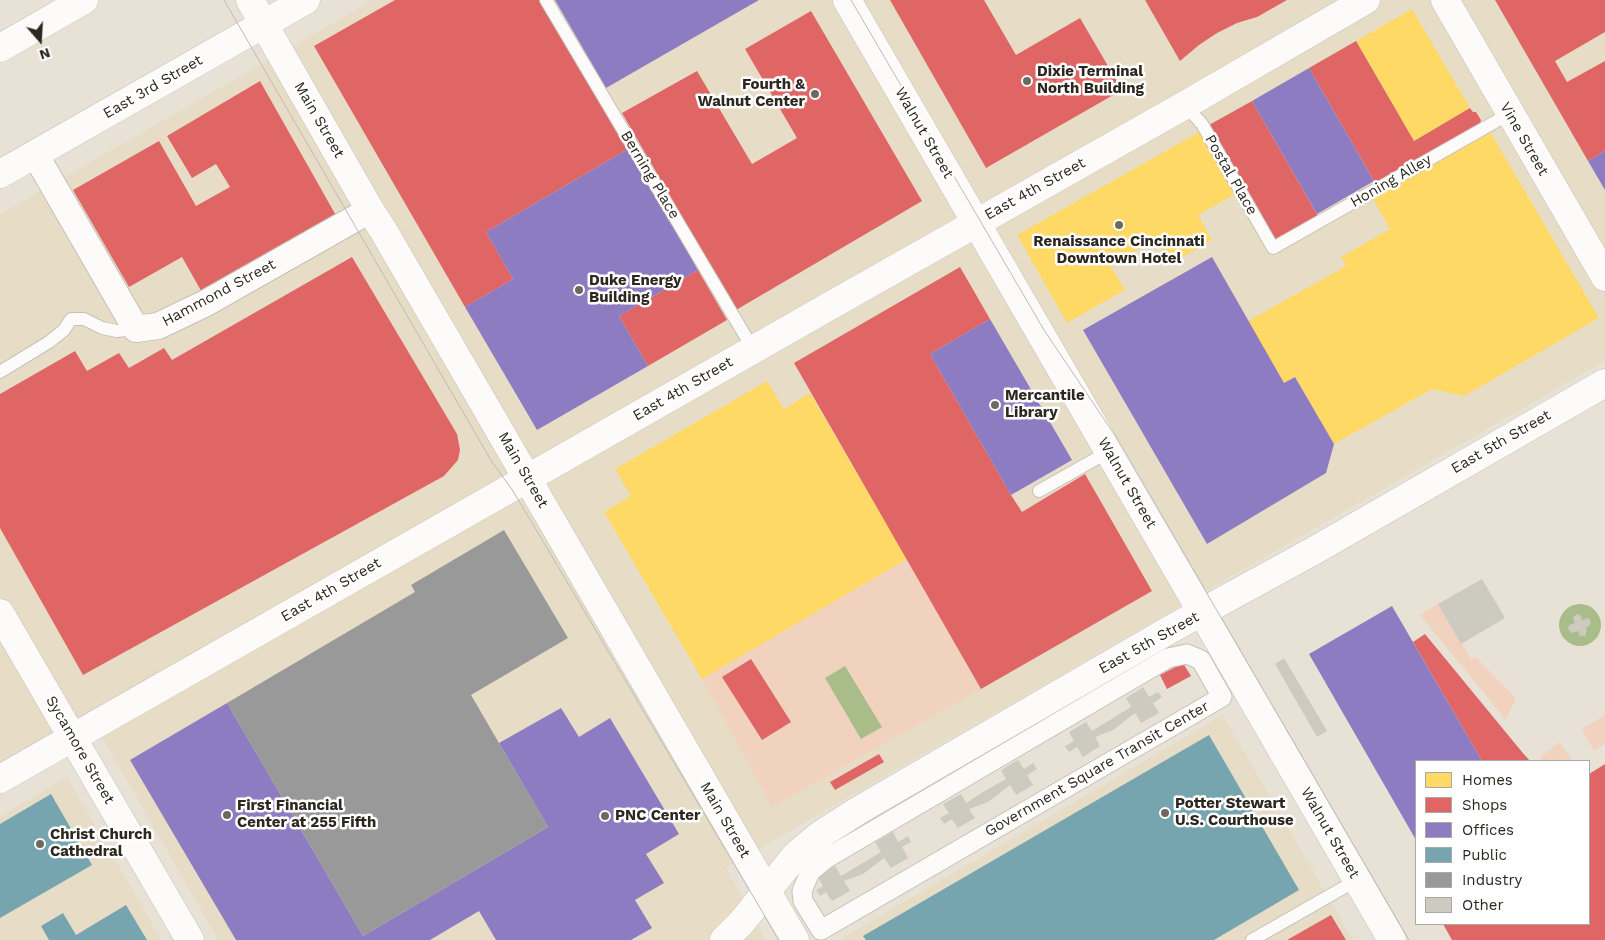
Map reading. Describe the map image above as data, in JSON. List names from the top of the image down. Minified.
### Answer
{"streets":{"main road":["East 3rd Street","Main Street","Walnut Street","Vine Street","East 4th Street","East 5th Street","Sycamore Street"],"street":["Hammond Street","Government Square Transit Center"],"lane":["Berning Place","Postal Place","Honing Alley"]},"crossings":[["East 3rd Street","Main Street"],["Main Street","East 4th Street"],["Main Street","Hammond Street"],["Main Street","East 5th Street"],["Walnut Street","East 4th Street"],["Walnut Street","East 5th Street"],["Walnut Street","Government Square Transit Center"],["Vine Street","Honing Alley"],["Berning Place","East 4th Street"],["Postal Place","Honing Alley"],["Postal Place","East 4th Street"],["East 4th Street","Sycamore Street"]],"places":["Dixie Terminal North Building","Fourth & Walnut Center","Renaissance Cincinnati Downtown Hotel","Duke Energy Building","Mercantile Library","Potter Stewart U.S. Courthouse","First Financial Center at 255 Fifth","PNC Center","Christ Church Cathedral"],"legend":["Homes","Shops","Offices","Public","Industry","Other"],"north":"bottom"}
